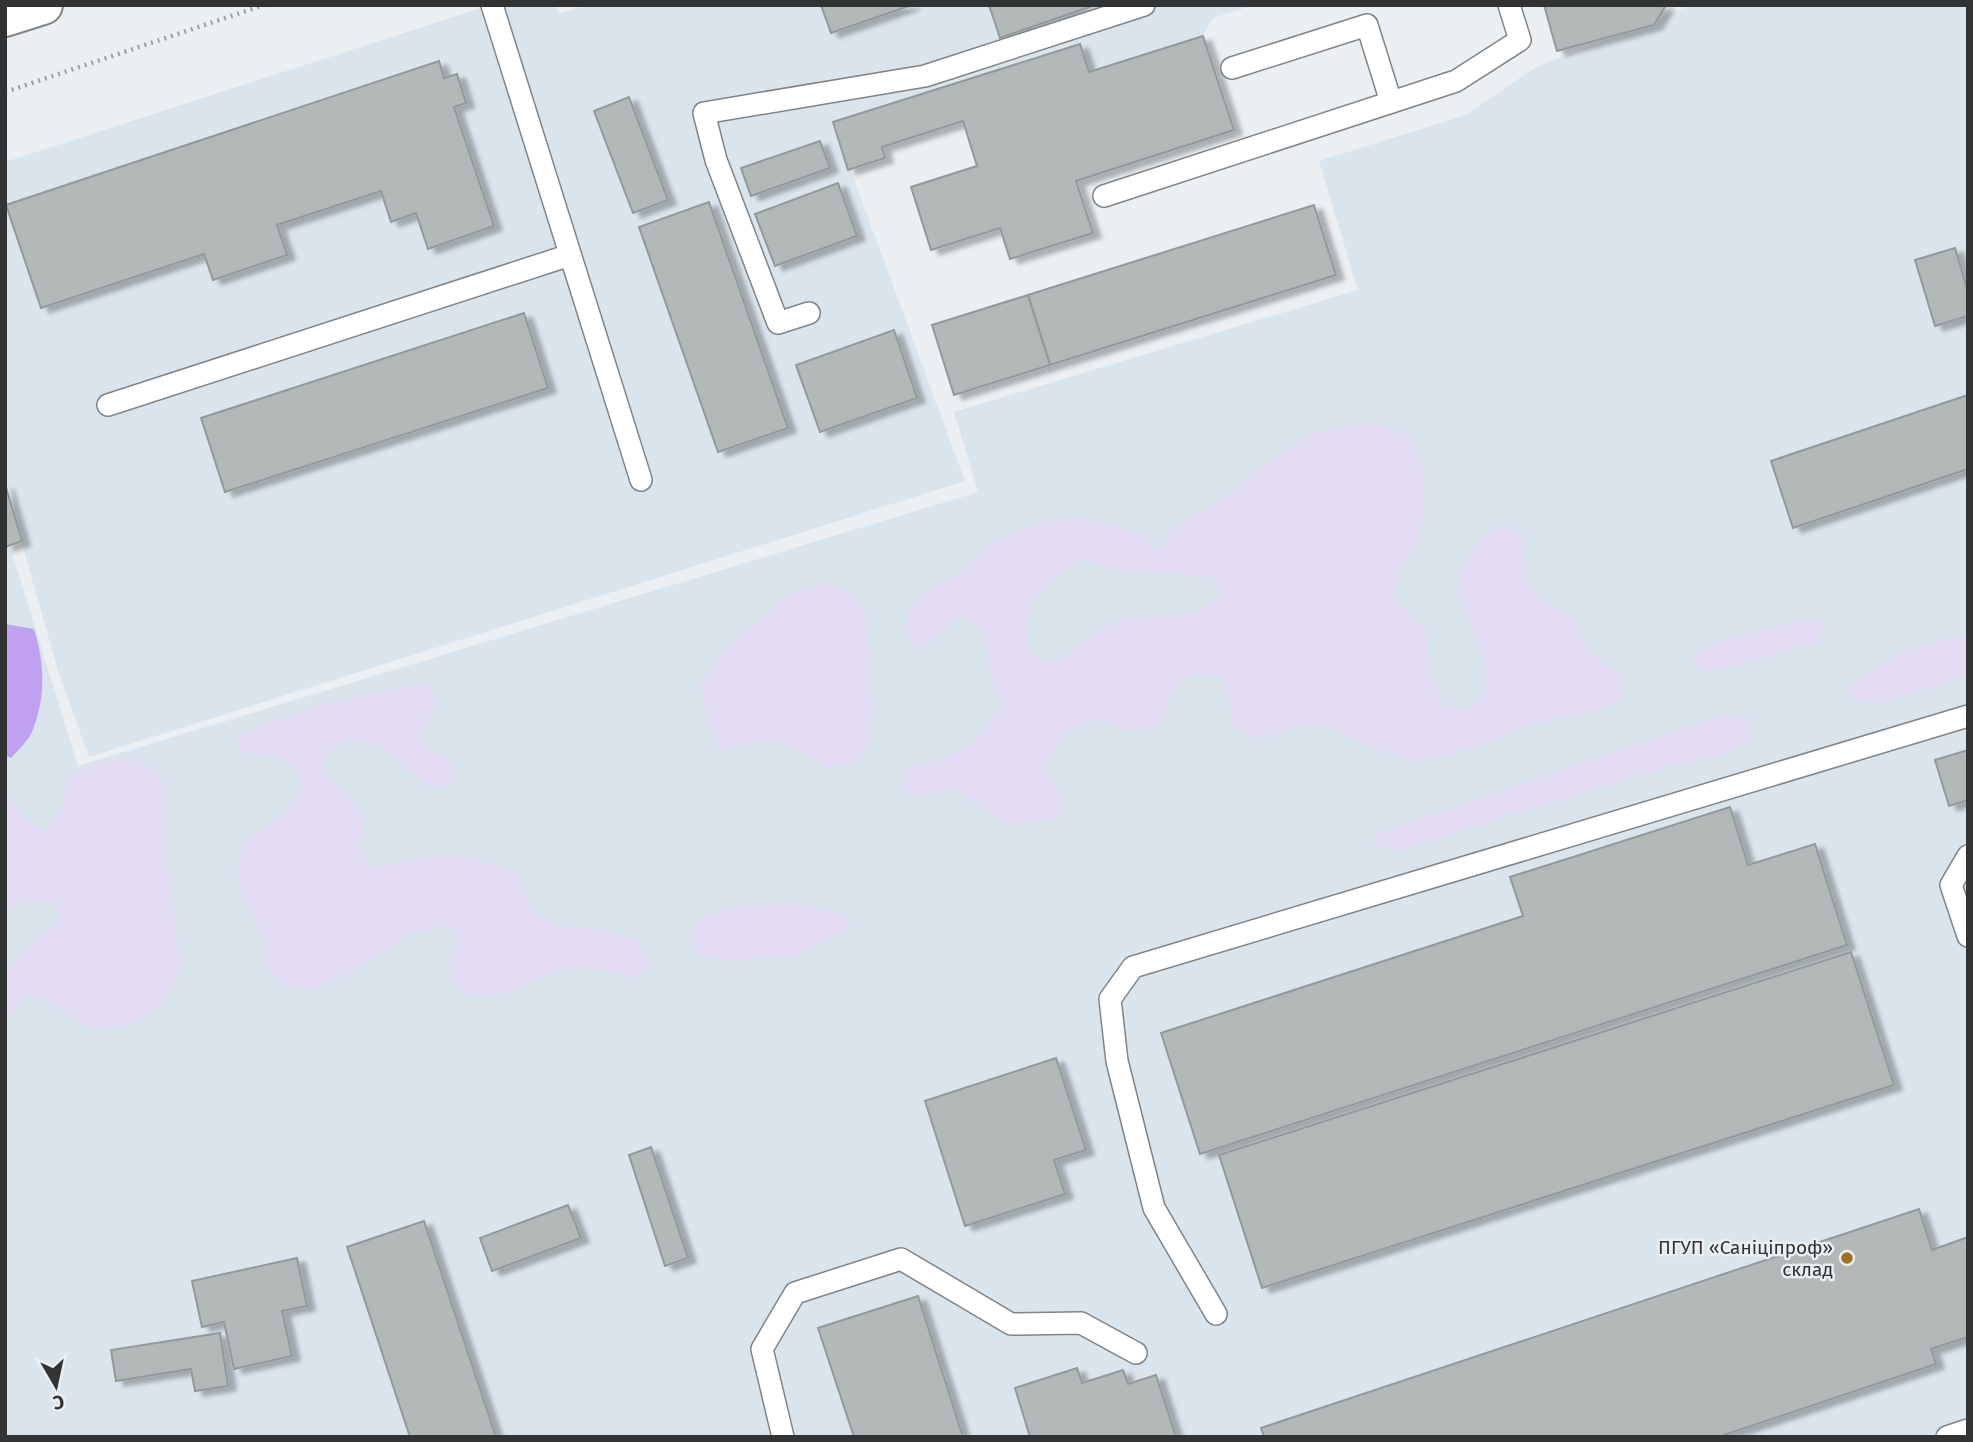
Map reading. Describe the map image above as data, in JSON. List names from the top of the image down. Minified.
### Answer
{"places":["ПГУП «Саніціпроф» склад"],"north":"bottom"}
